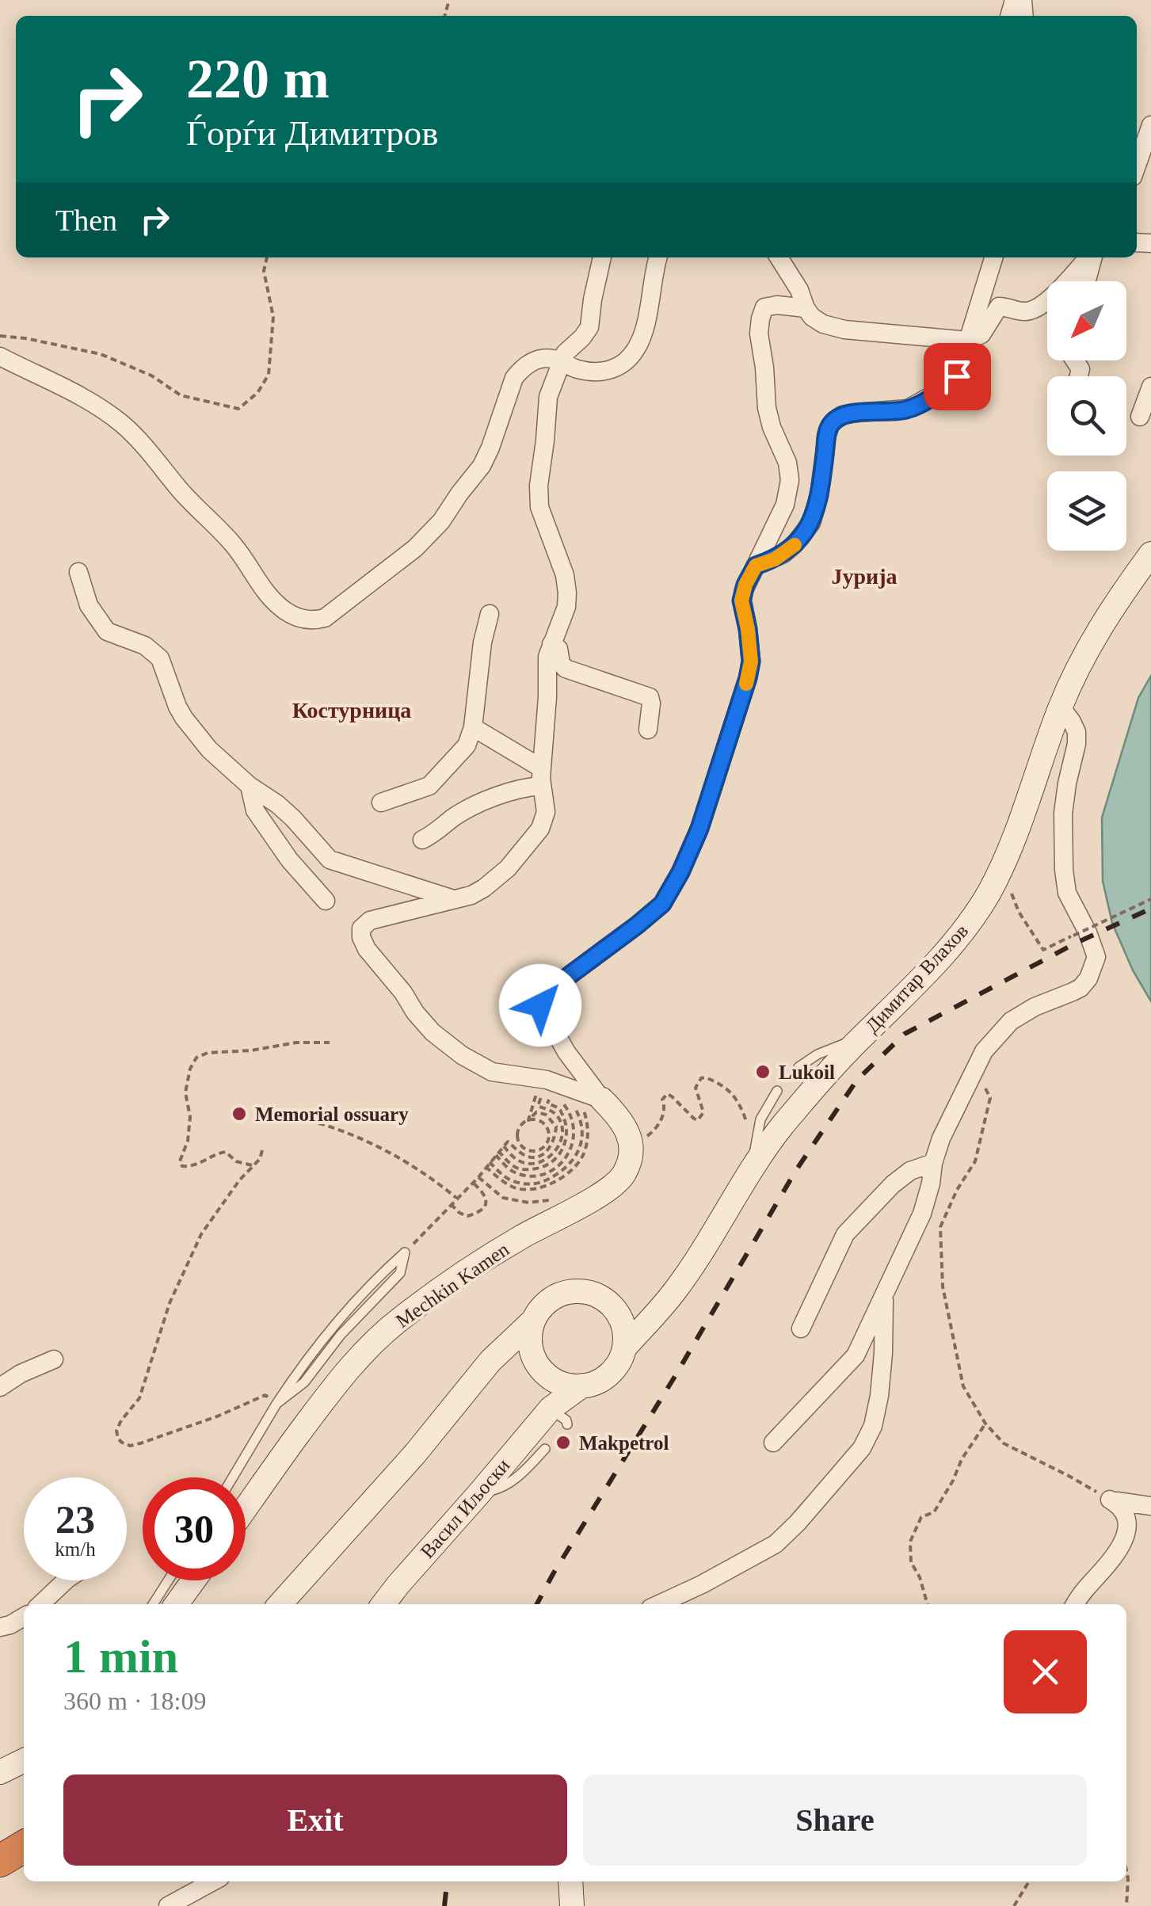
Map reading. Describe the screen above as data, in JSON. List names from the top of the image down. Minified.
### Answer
{"streets":{"main road":["Димитар Влахов","Mechkin Kamen","Васил Иљоски"]},"crossings":[["Димитар Влахов","Васил Иљоски"]],"districts":["Јурија","Костурница"],"places":["Lukoil","Memorial ossuary","Makpetrol"],"north":"bottom left","page":{"turn":["220 m","Ѓорѓи Димитров"],"then":"Then","speed":"23 km/h","limit":"30","heading":["1 min","360 m · 18:09"],"buttons":["Exit","Share"]}}
